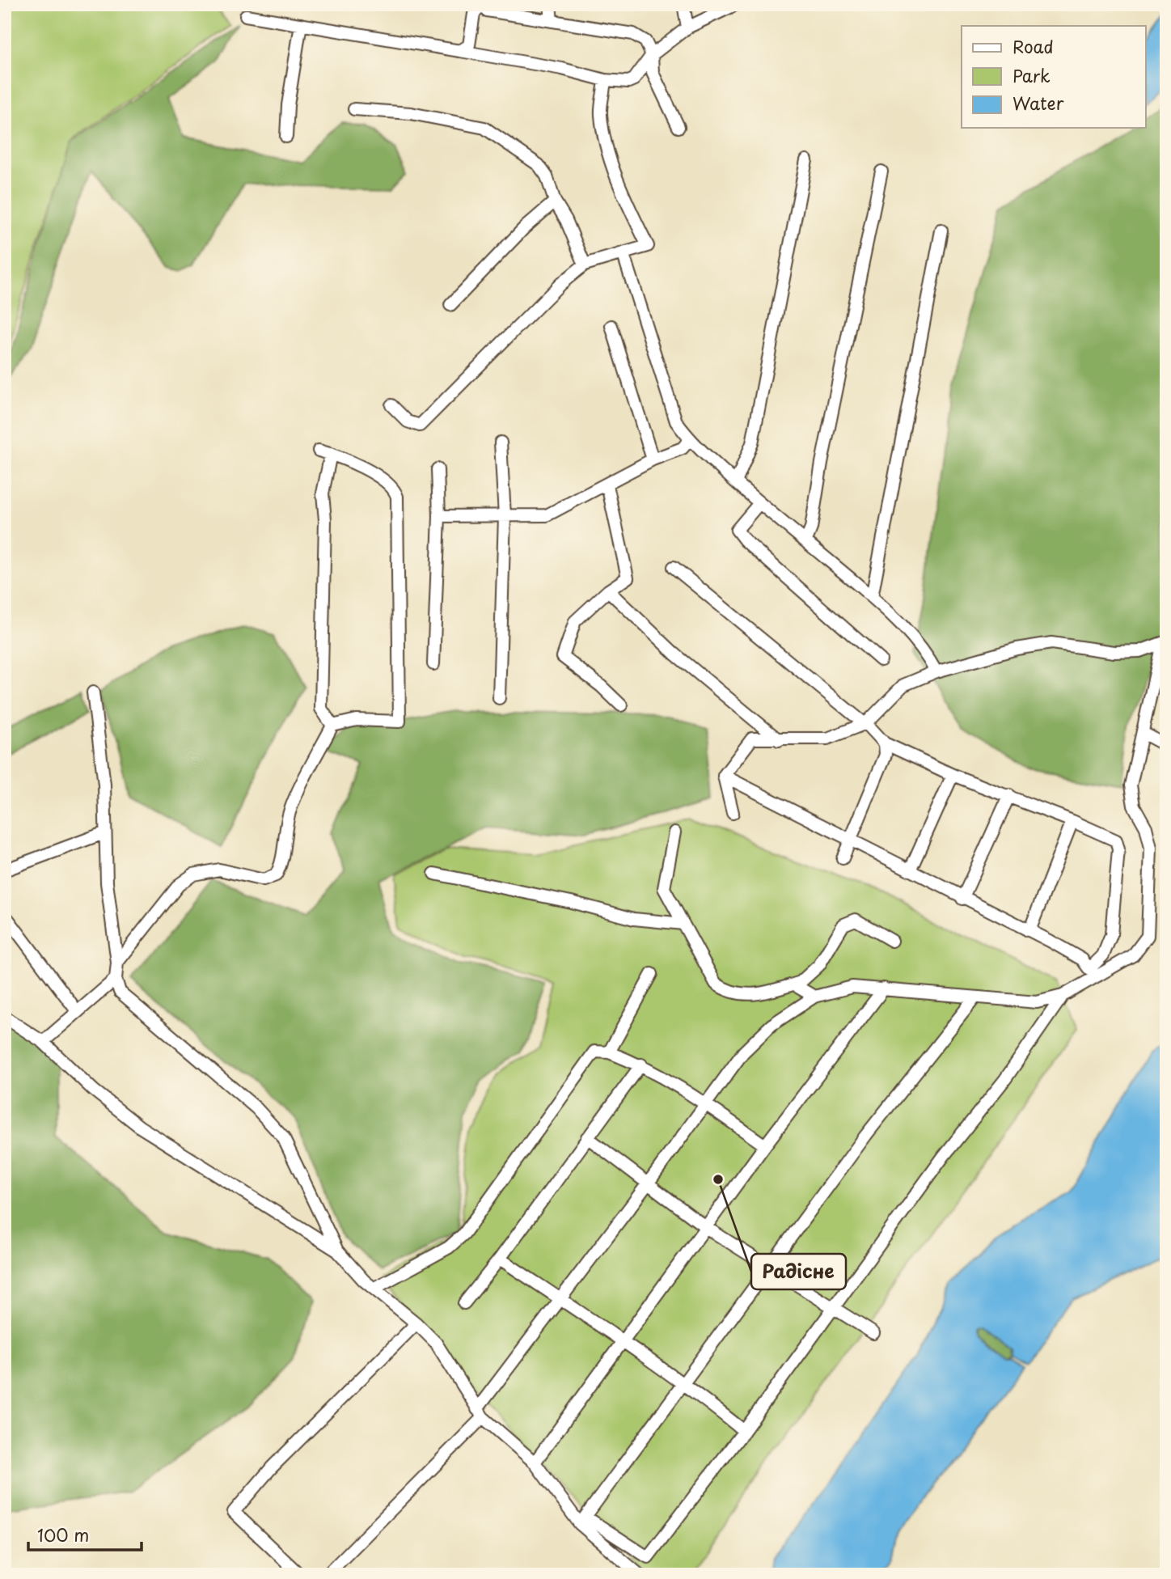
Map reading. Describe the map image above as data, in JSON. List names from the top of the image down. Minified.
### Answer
{"places":["Радісне"],"legend":["Road","Park","Water"],"scale_bar":"100 m"}
